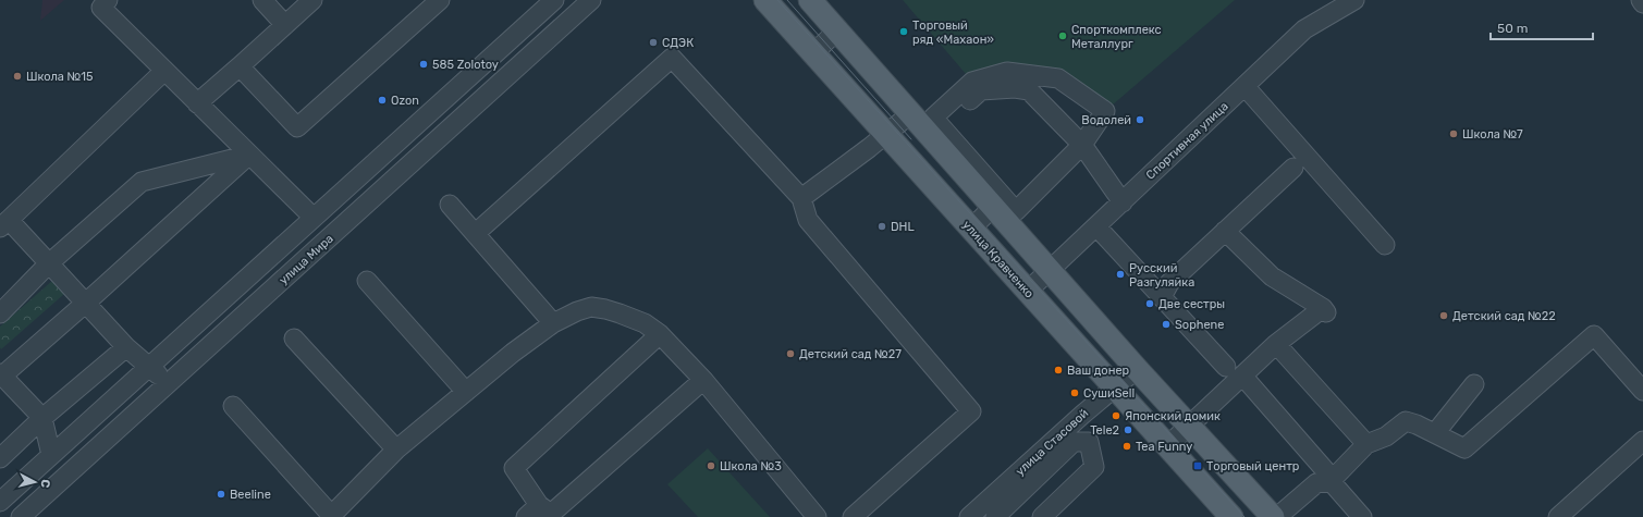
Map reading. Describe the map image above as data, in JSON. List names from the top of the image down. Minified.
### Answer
{"streets":{"main road":["улица Кравченко"],"street":["Спортивная улица","улица Мира","улица Стасовой"]},"crossings":[["Спортивная улица","улица Кравченко"],["улица Кравченко","улица Стасовой"]],"places":{"other":["Торговый ряд «Махаон»","Спорткомплекс Металлург","СДЭК","585 Zolotoy","Школа №15","Ozon","Водолей","Школа №7","DHL","Русский Разгуляйка","Две сестры","Детский сад №22","Sophene","Детский сад №27","Ваш донер","СушиSell","Японский домик","Tele2","Tea Funny","Школа №3","Beeline"],"transit":["Торговый центр"]},"scale_bar":"50 m","north":"right"}
